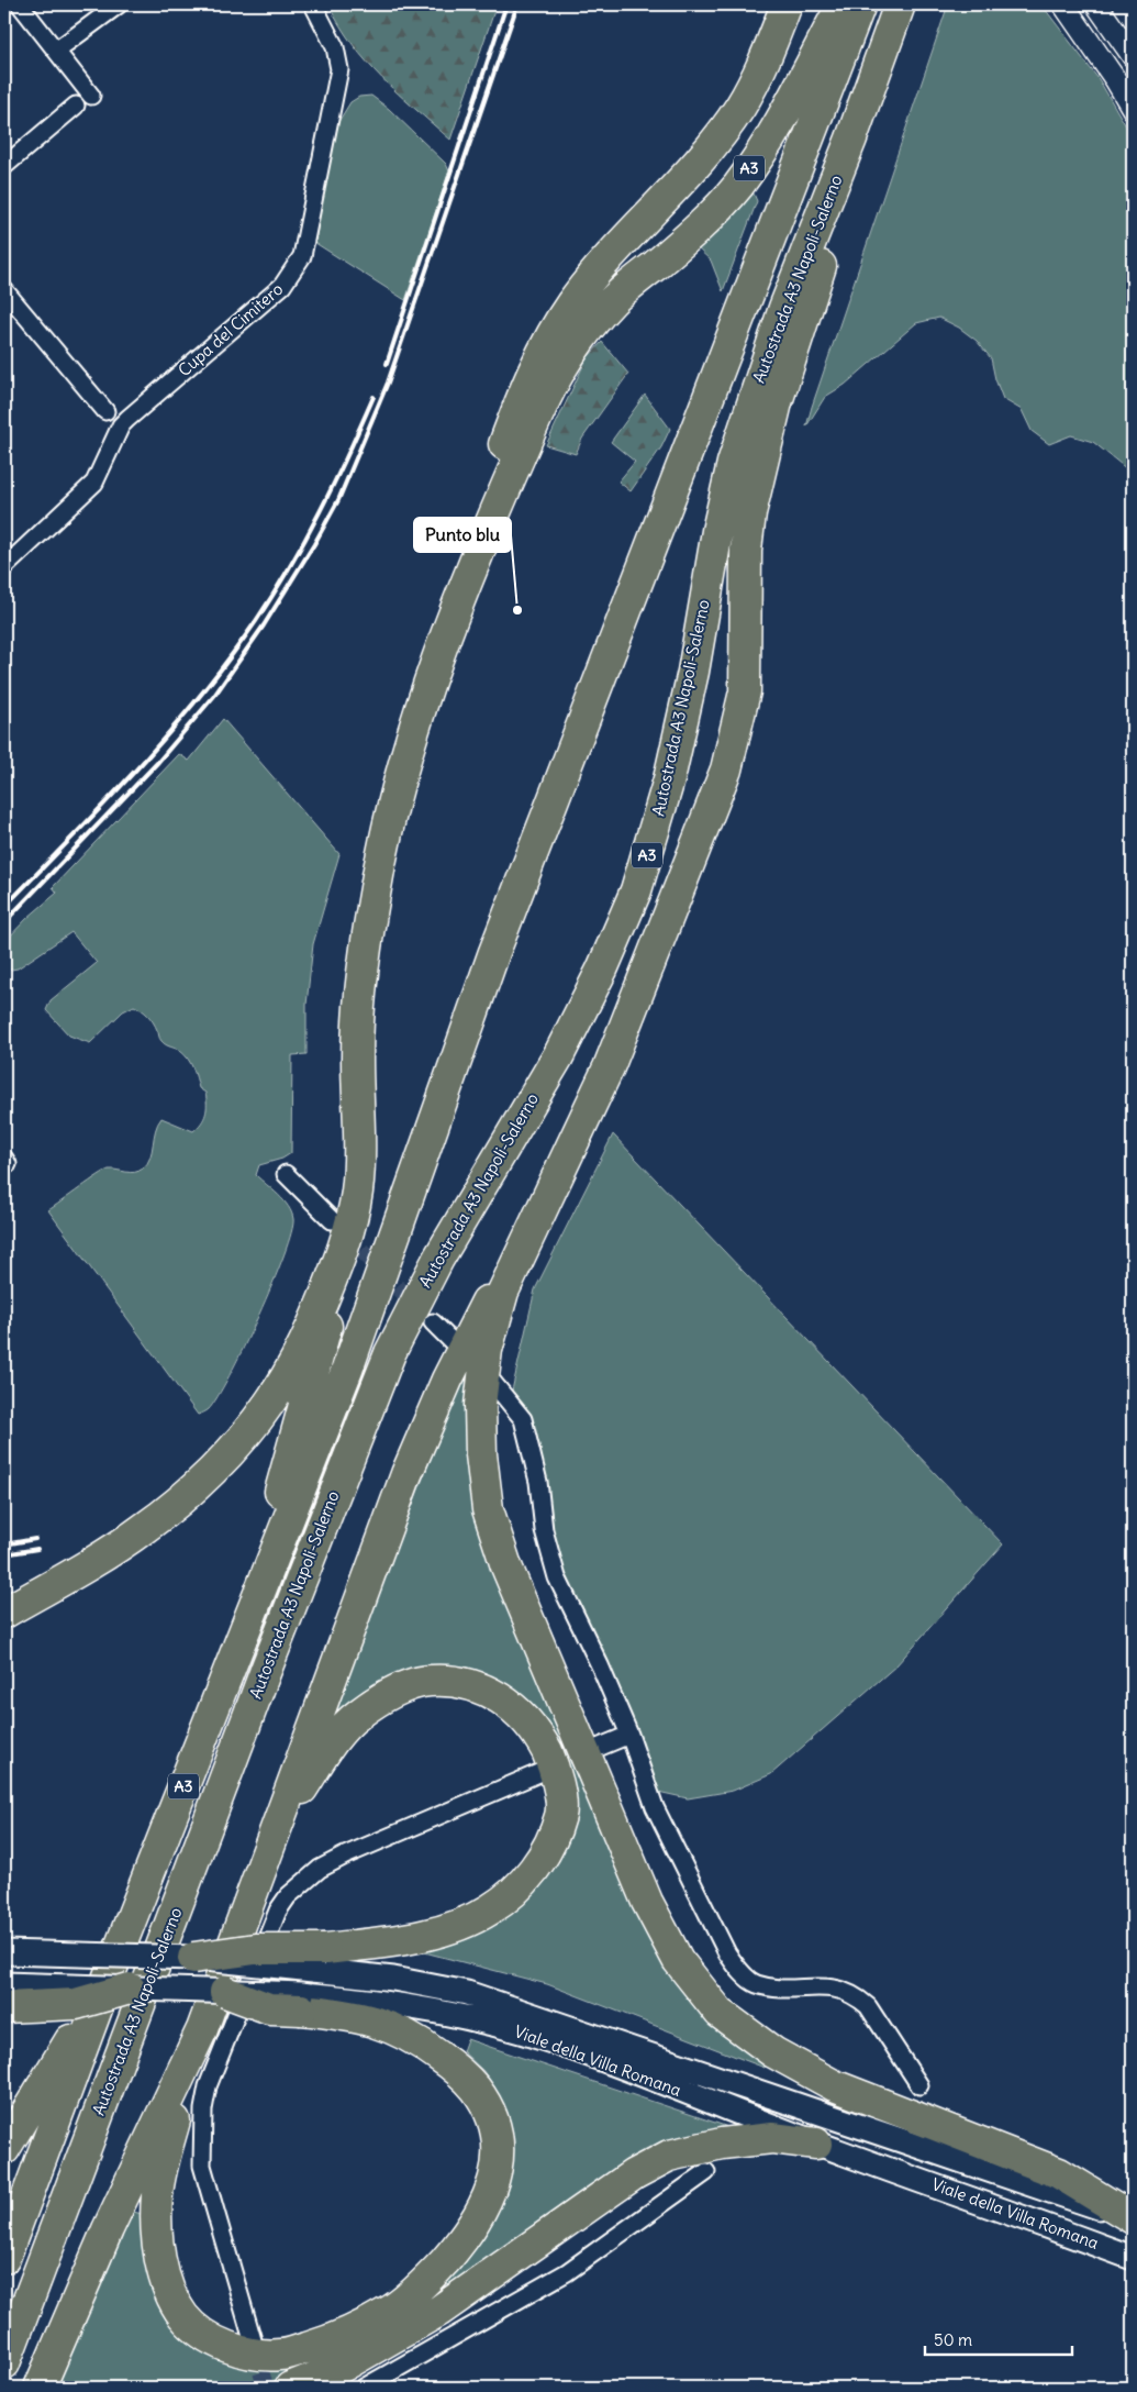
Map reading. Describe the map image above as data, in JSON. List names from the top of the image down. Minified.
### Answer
{"streets":{"highway":["A3","Autostrada A3 Napoli-Salerno"],"main road":["Viale della Villa Romana"],"street":["Cupa del Cimitero"]},"crossings":[["A3","Autostrada A3 Napoli-Salerno"]],"places":["Punto blu"],"scale_bar":"50 m"}
